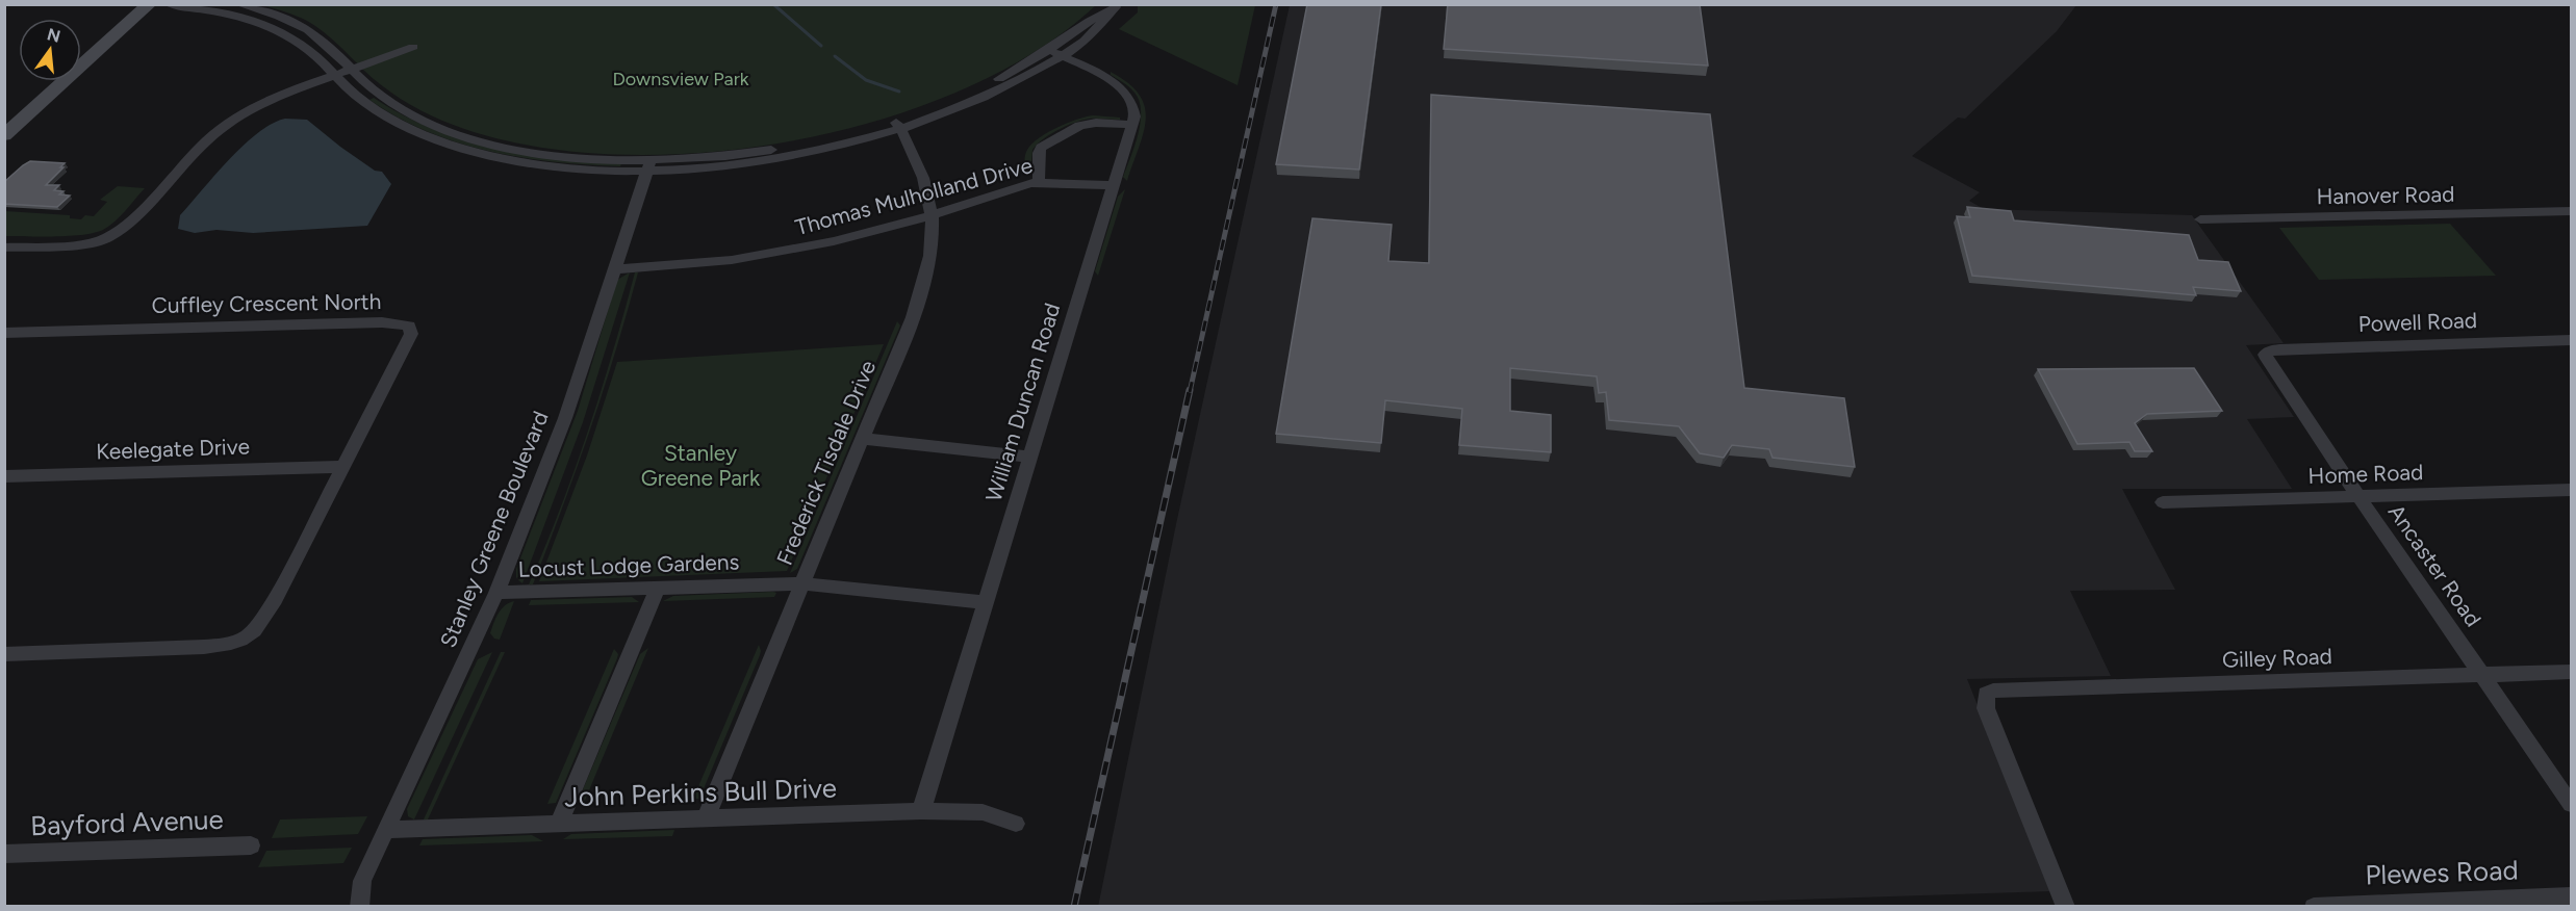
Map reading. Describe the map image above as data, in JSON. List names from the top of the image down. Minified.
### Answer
{"streets":{"street":["Hanover Road","Thomas Mulholland Drive","Cuffley Crescent North","Powell Road","William Duncan Road","Keelegate Drive","Frederick Tisdale Drive","Home Road","Stanley Greene Boulevard","Locust Lodge Gardens","Ancaster Road","Gilley Road","John Perkins Bull Drive","Bayford Avenue","Plewes Road"]},"crossings":[["Thomas Mulholland Drive","William Duncan Road"],["Thomas Mulholland Drive","Frederick Tisdale Drive"],["Thomas Mulholland Drive","Stanley Greene Boulevard"],["Cuffley Crescent North","Keelegate Drive"],["Powell Road","Ancaster Road"],["William Duncan Road","Locust Lodge Gardens"],["William Duncan Road","John Perkins Bull Drive"],["Frederick Tisdale Drive","Locust Lodge Gardens"],["Frederick Tisdale Drive","John Perkins Bull Drive"],["Home Road","Ancaster Road"],["Stanley Greene Boulevard","Locust Lodge Gardens"],["Stanley Greene Boulevard","John Perkins Bull Drive"],["Ancaster Road","Gilley Road"]],"parks":["Downsview Park","Stanley Greene Park"],"north":"top"}
